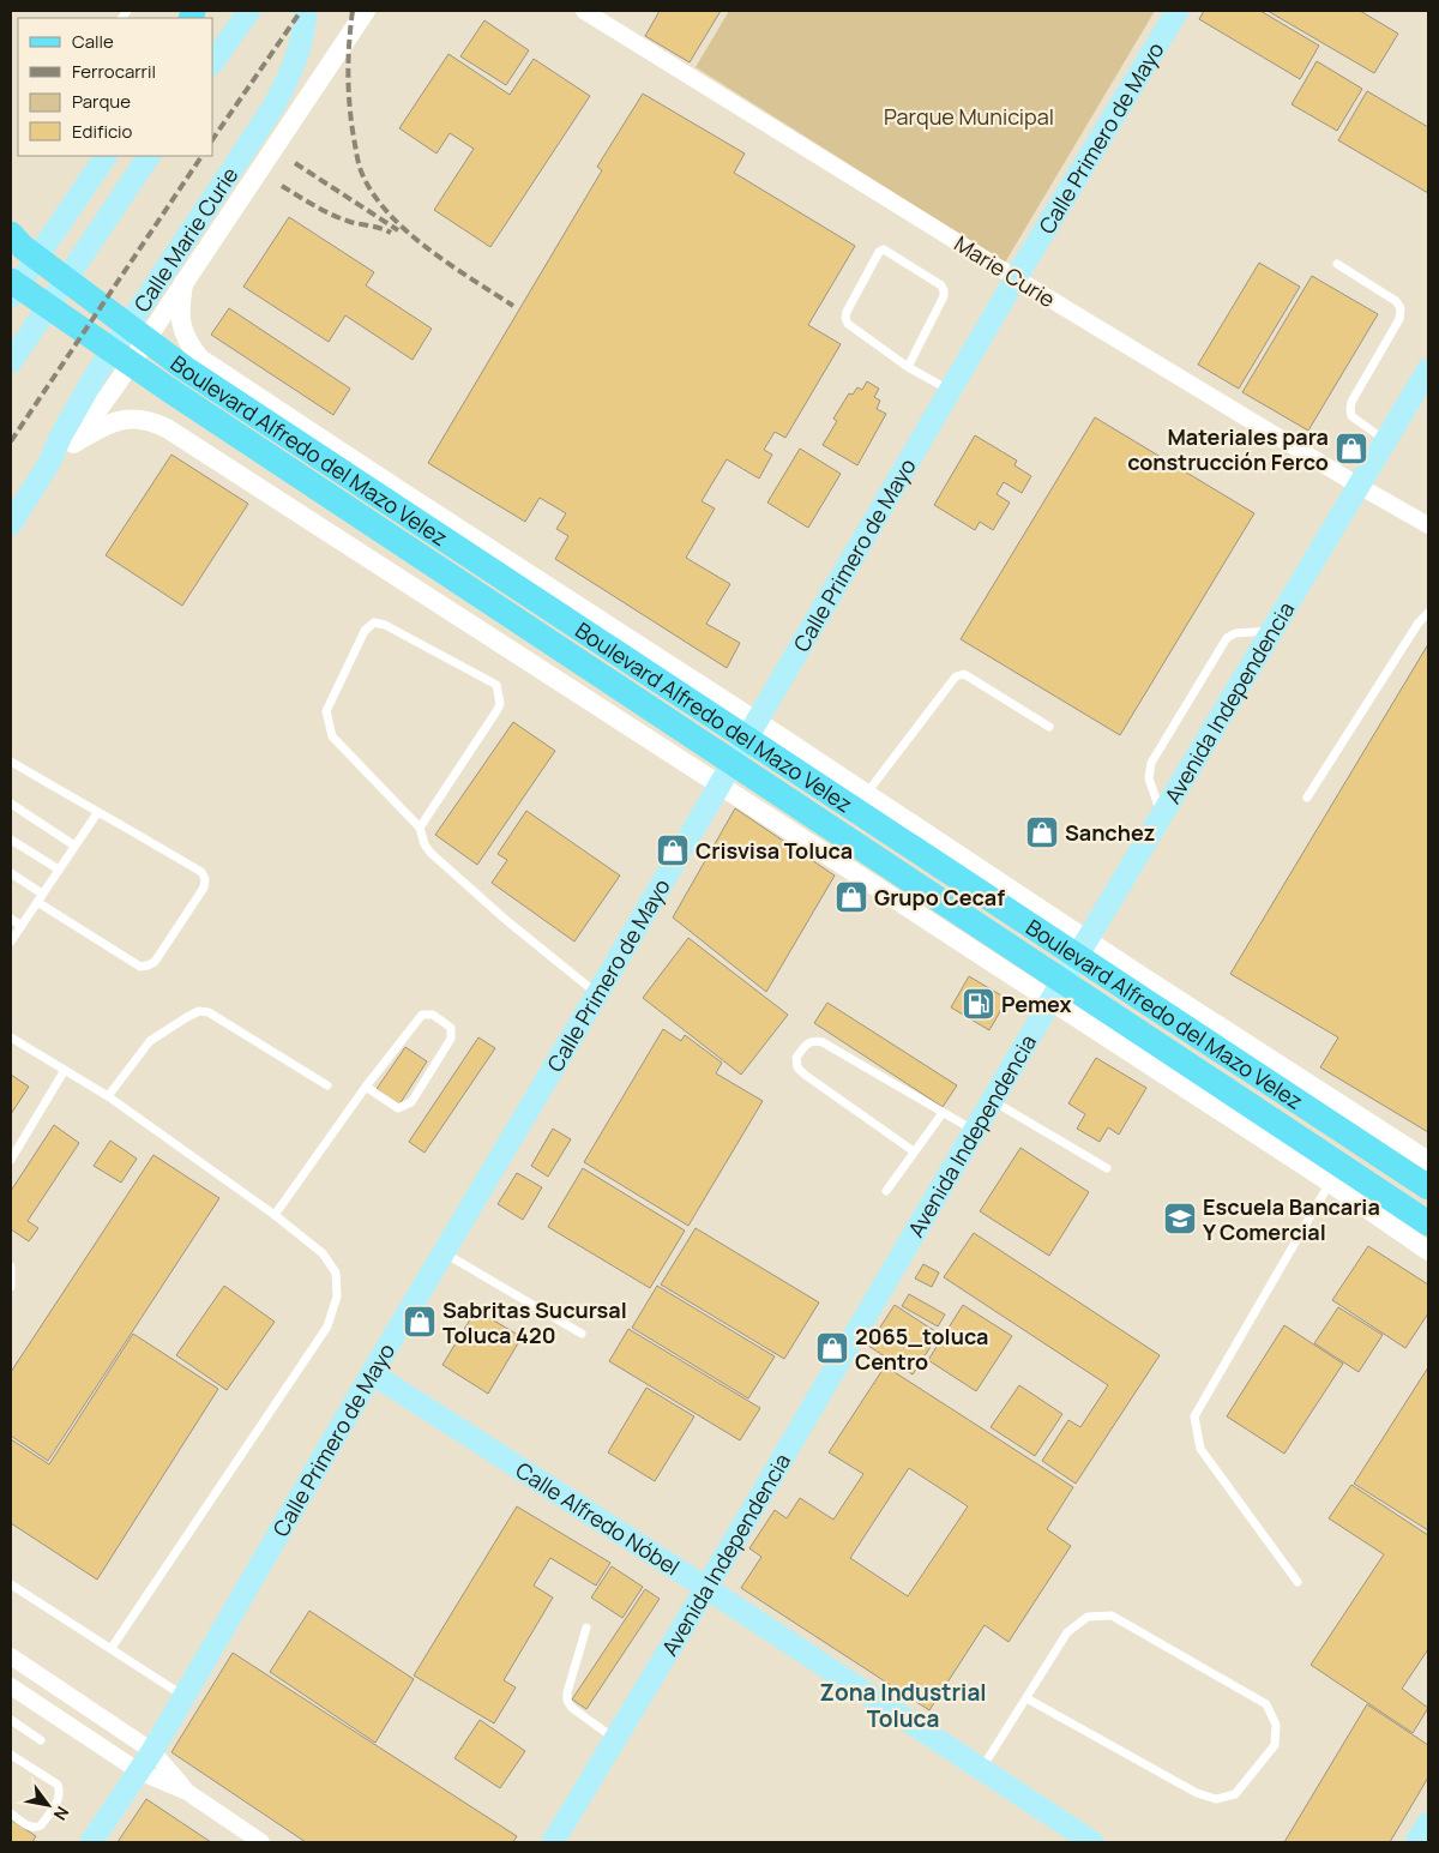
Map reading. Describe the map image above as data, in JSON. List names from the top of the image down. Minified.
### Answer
{"streets":{"main road":["Calle Primero de Mayo","Calle Marie Curie","Boulevard Alfredo del Mazo Velez","Avenida Independencia","Calle Alfredo Nóbel"],"street":["Marie Curie"]},"crossings":[["Calle Primero de Mayo","Marie Curie"],["Calle Primero de Mayo","Boulevard Alfredo del Mazo Velez"],["Calle Primero de Mayo","Calle Alfredo Nóbel"],["Marie Curie","Avenida Independencia"],["Boulevard Alfredo del Mazo Velez","Avenida Independencia"],["Avenida Independencia","Calle Alfredo Nóbel"]],"districts":["Zona Industrial Toluca"],"parks":["Parque Municipal"],"places":{"shop":["Materiales para construcción Ferco","Sanchez","Crisvisa Toluca","Grupo Cecaf","Sabritas Sucursal Toluca 420","2065_toluca Centro"],"fuel station":["Pemex"],"school or university":["Escuela Bancaria Y Comercial"]},"legend":["Calle","Ferrocarril","Parque","Edificio"],"north":"bottom right"}
